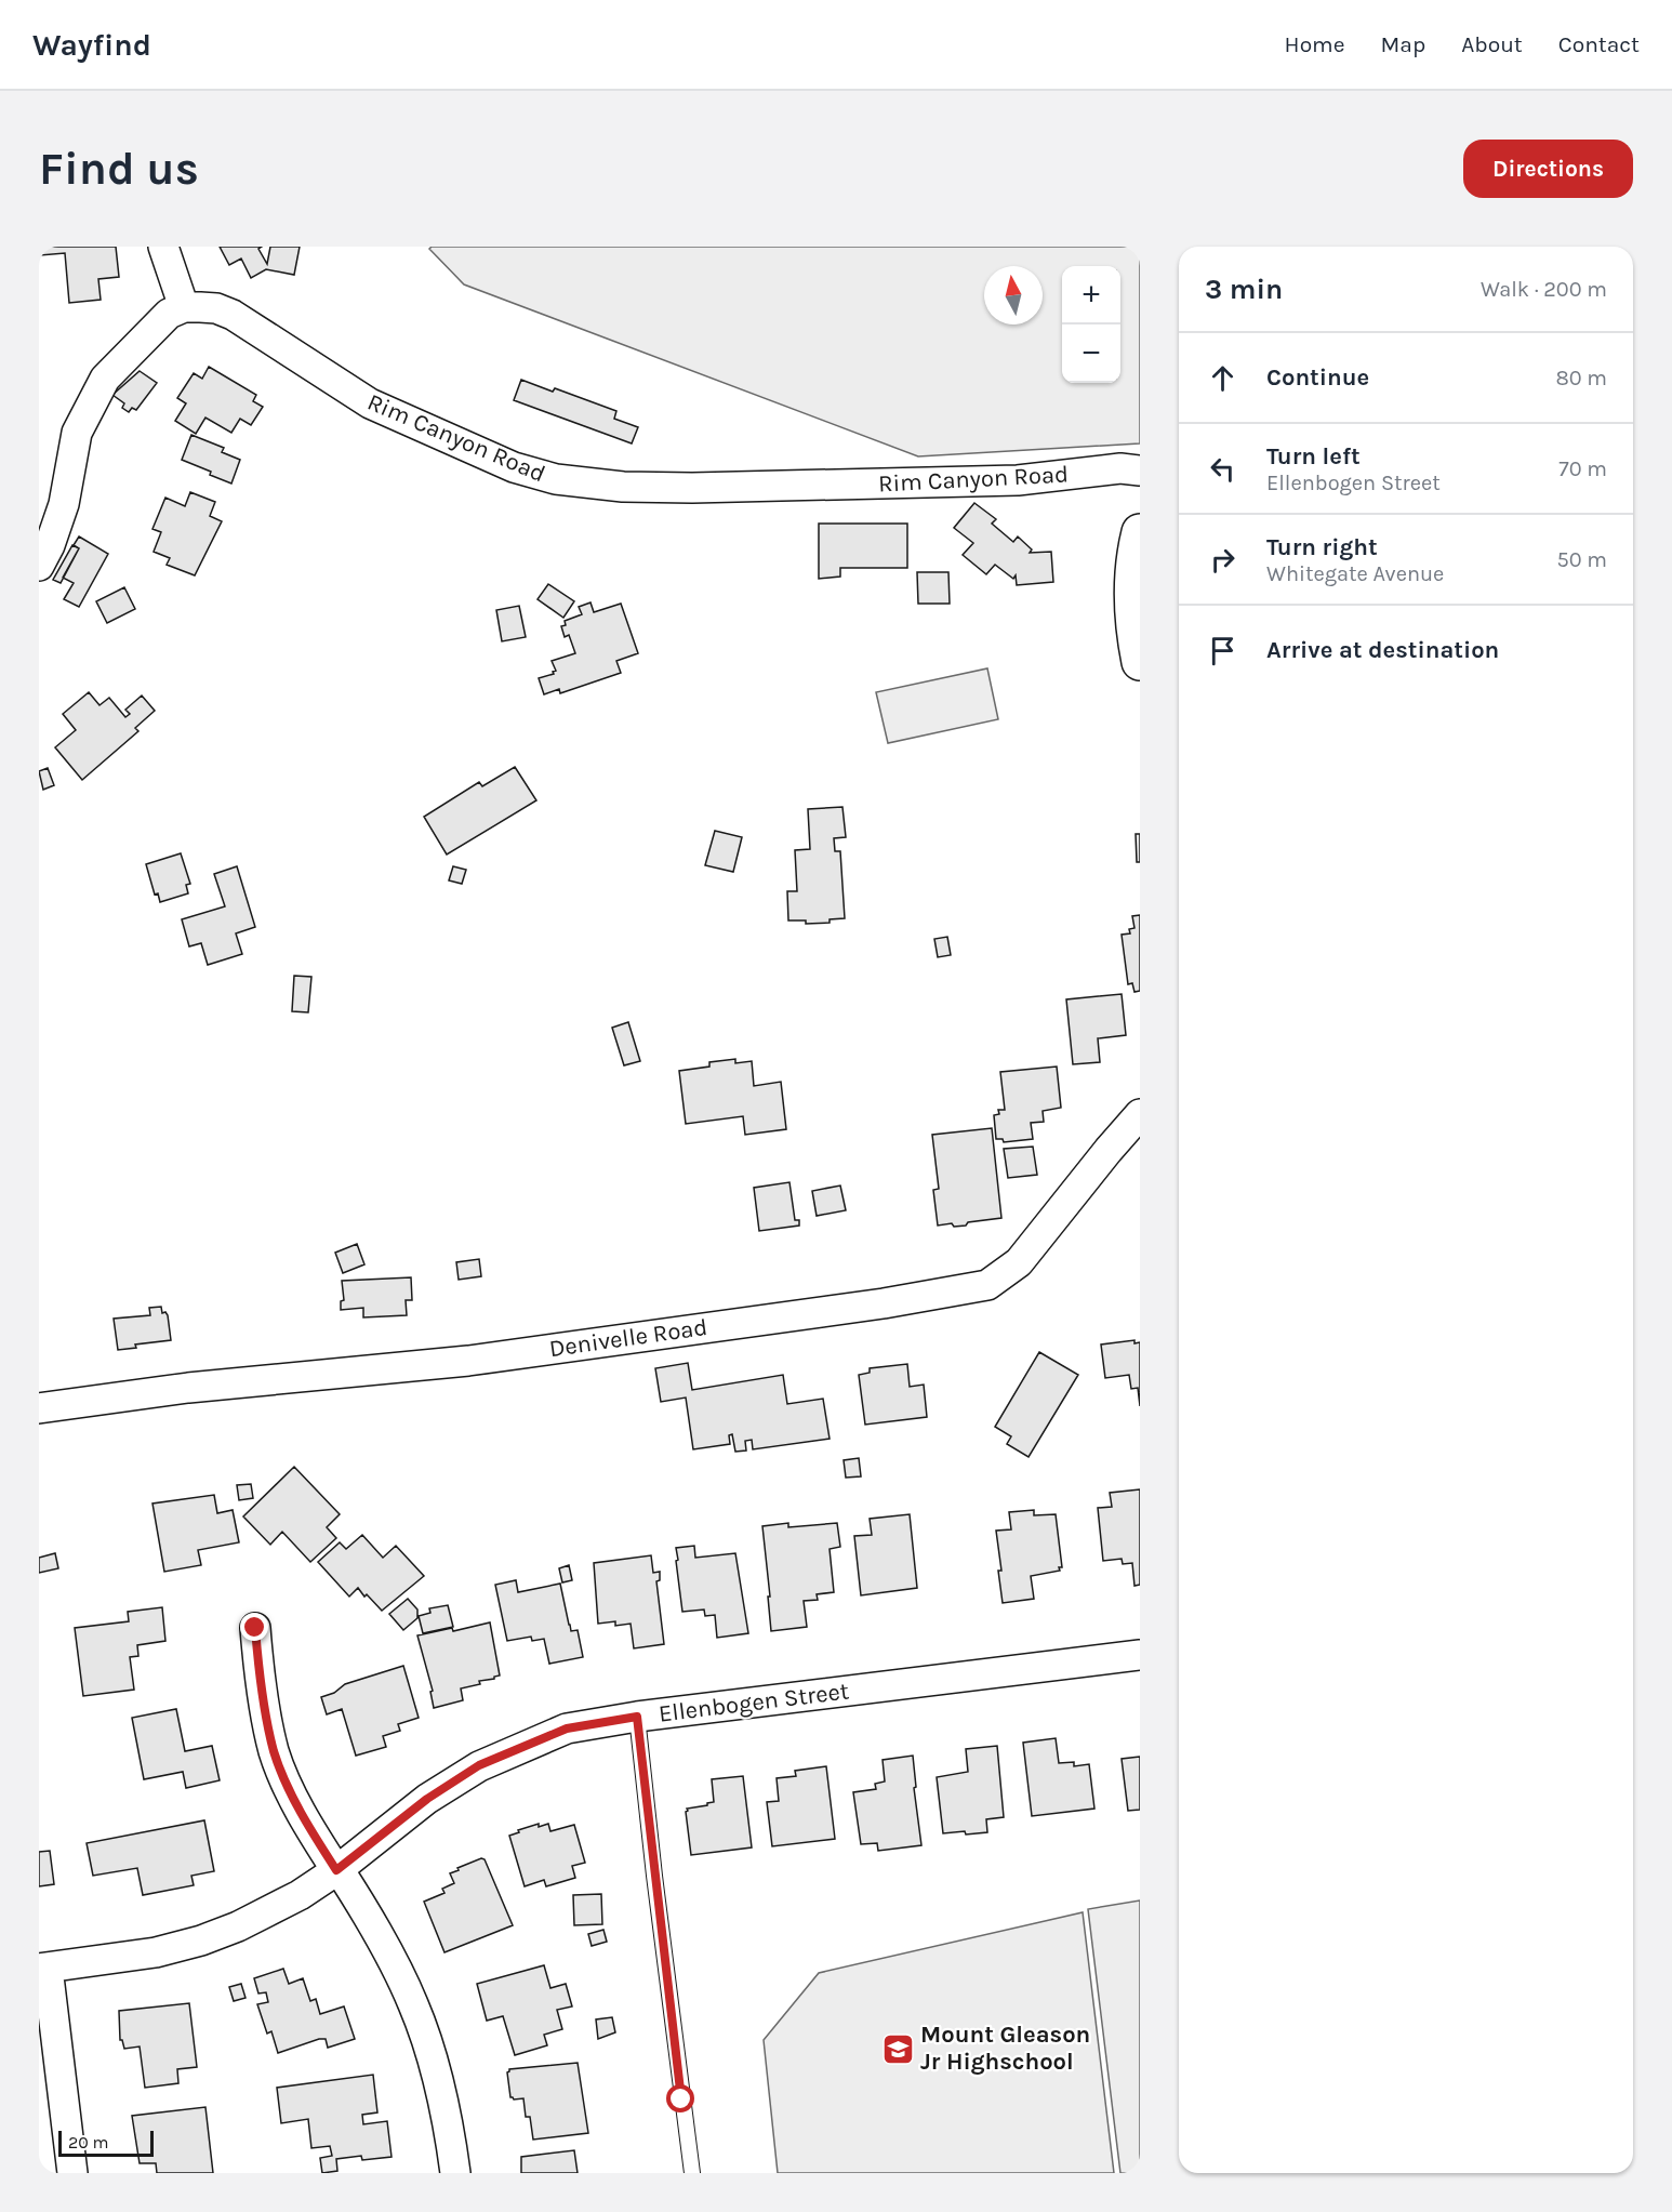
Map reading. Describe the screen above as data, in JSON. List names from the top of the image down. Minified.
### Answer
{"streets":{"street":["Rim Canyon Road","Denivelle Road","Ellenbogen Street"]},"places":{"school or university":["Mount Gleason Jr Highschool"]},"scale_bar":"20 m","north":"top","page":{"header":"Wayfind","nav":["Home","Map","About","Contact"],"buttons":"Directions","title":"Find us","heading":["3 min","Walk · 200 m"],"map_buttons":["+","−"],"list":[["Continue","80 m"],["Turn left","Ellenbogen Street","70 m"],["Turn right","Whitegate Avenue","50 m"],"Arrive at destination"],"scale":"20 m"}}
